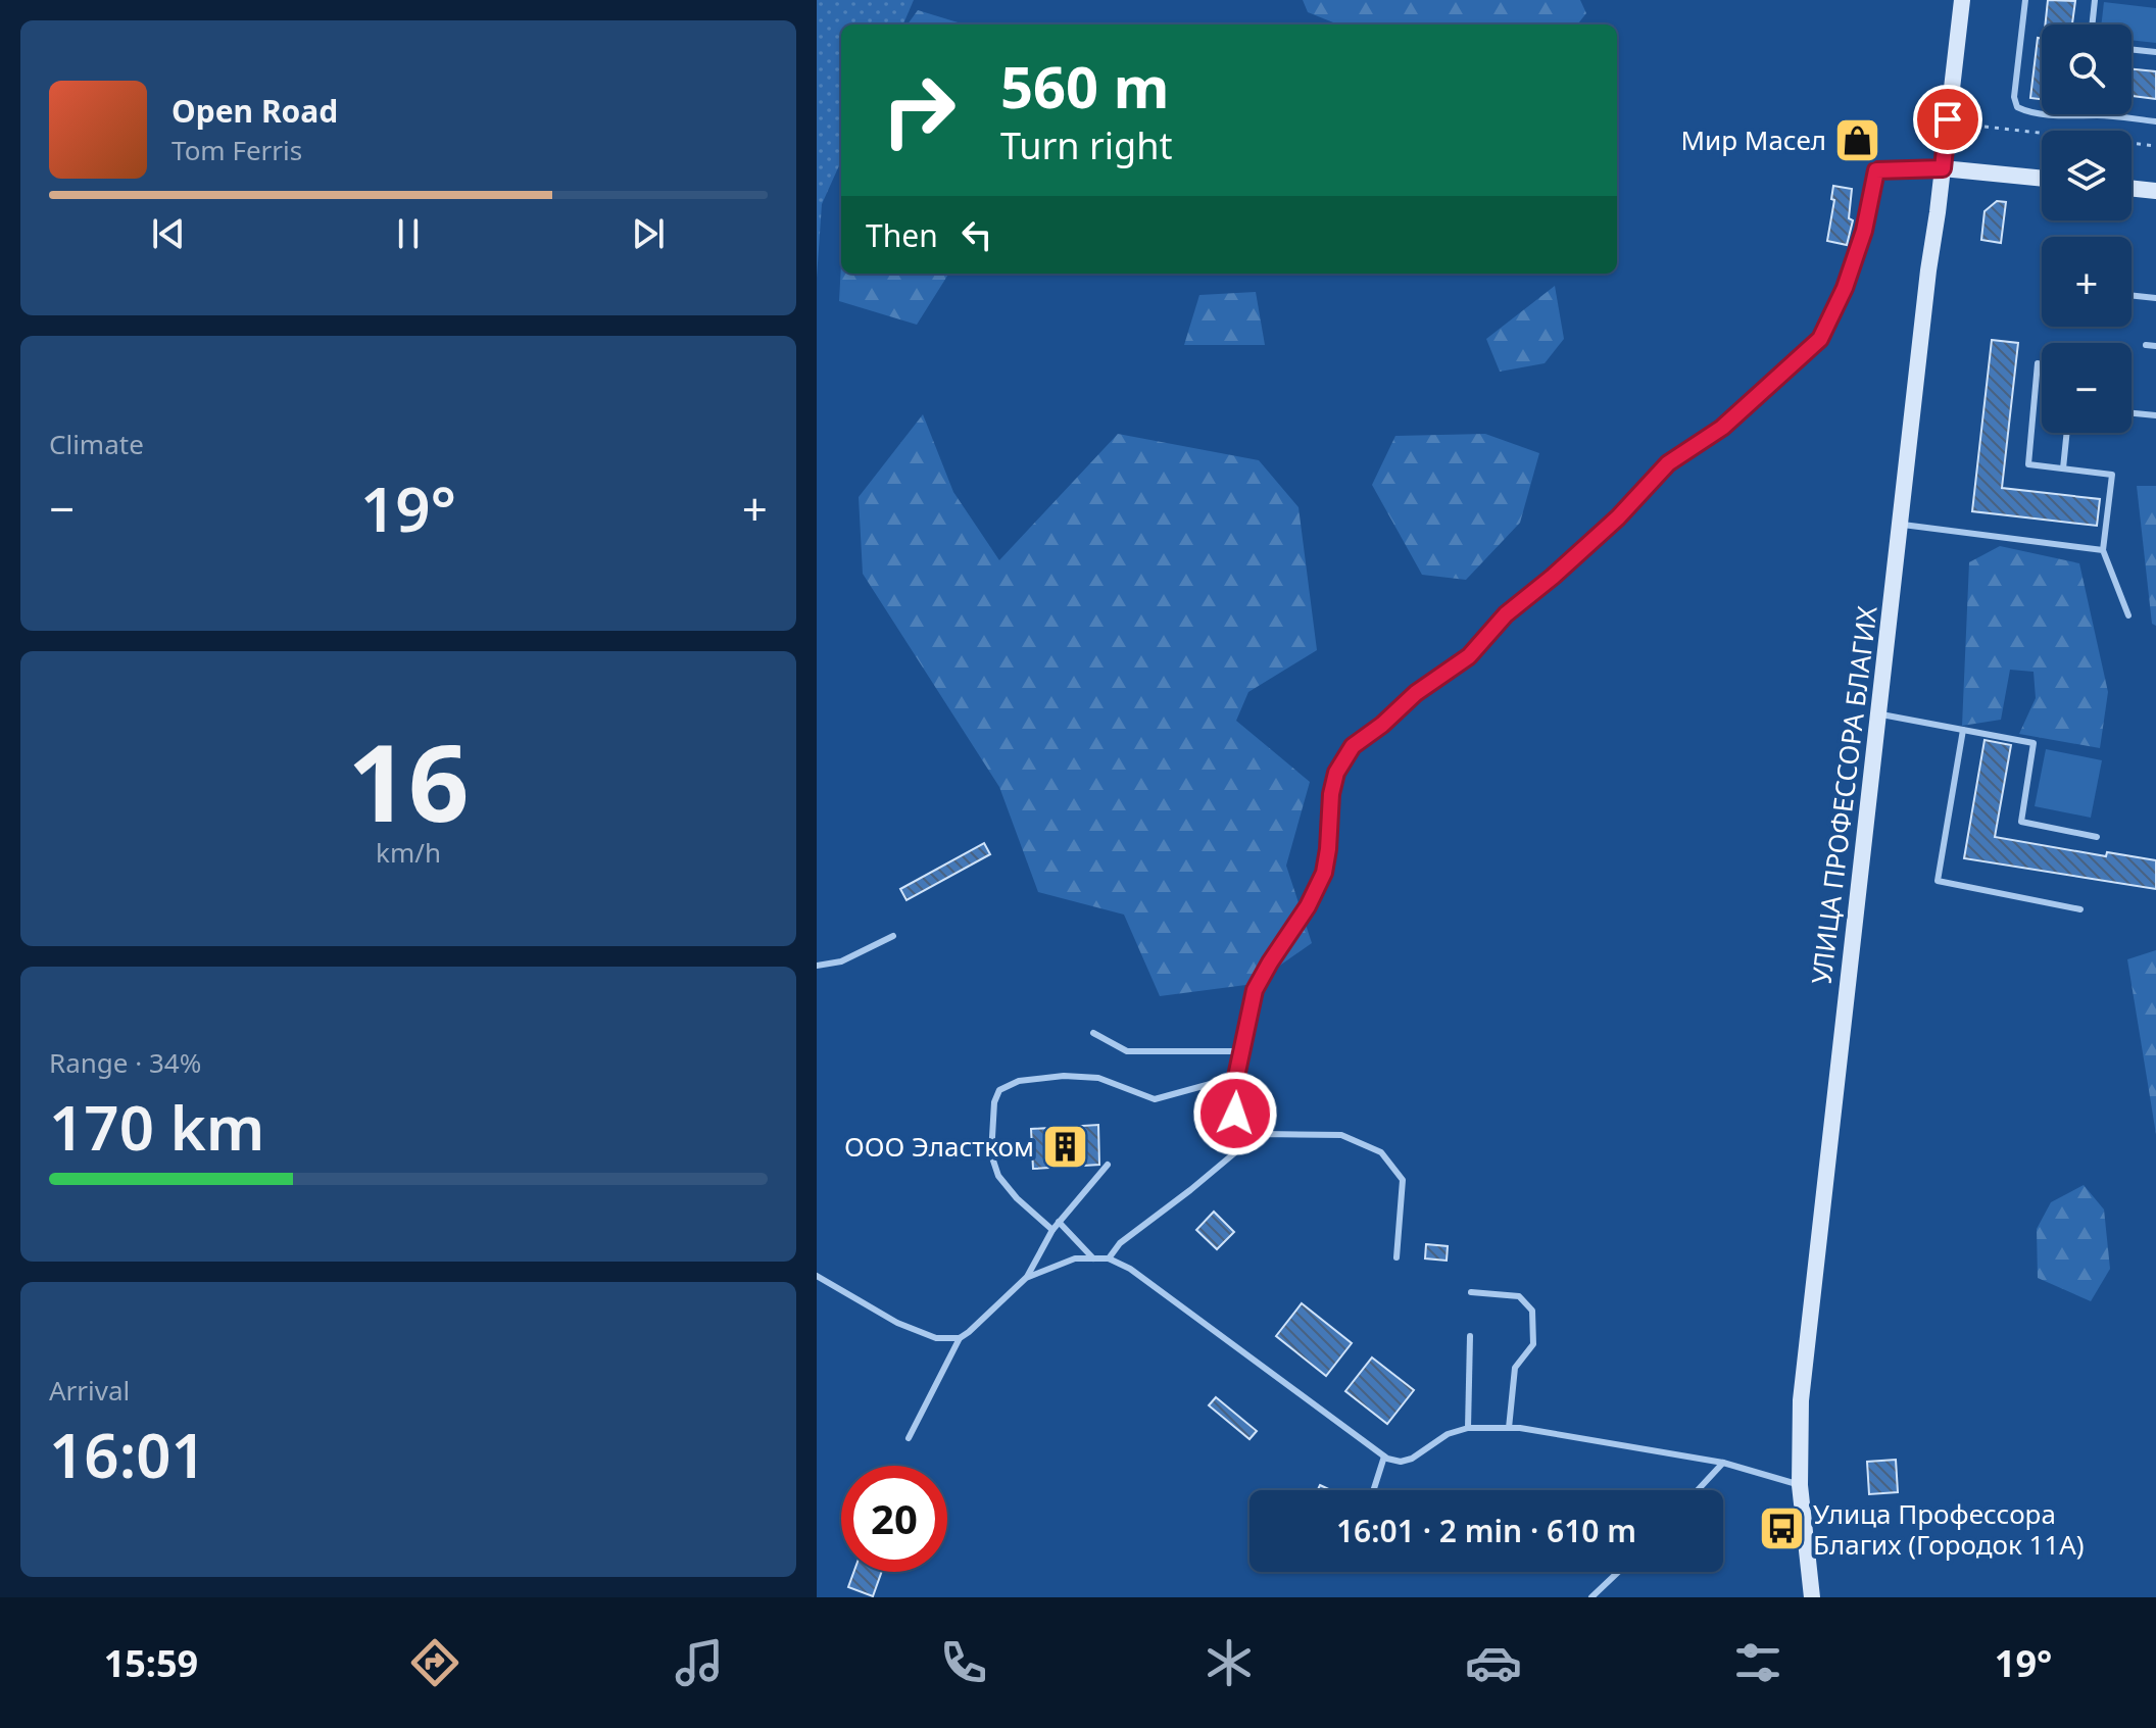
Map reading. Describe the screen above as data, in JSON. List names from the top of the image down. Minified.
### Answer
{"streets":{"main road":["УЛИЦА ПРОФЕССОРА БЛАГИХ"]},"places":{"shop":["Мир Масел"],"building":["ООО Эластком"],"bus stop":["Улица Профессора Благих (Городок 11А)"]},"page":{"map_buttons":["+","−"],"turn":["560 m","Turn right"],"song":["Open Road","Tom Ferris"],"then":"Then","tile":["Climate",["16","km/h"],["Range · 34%","170 km"],["Arrival","16:01"]],"heat":["−","19°","+"],"limit":"20","trip":"16:01 · 2 min · 610 m","tabs":["15:59","19°"]}}
